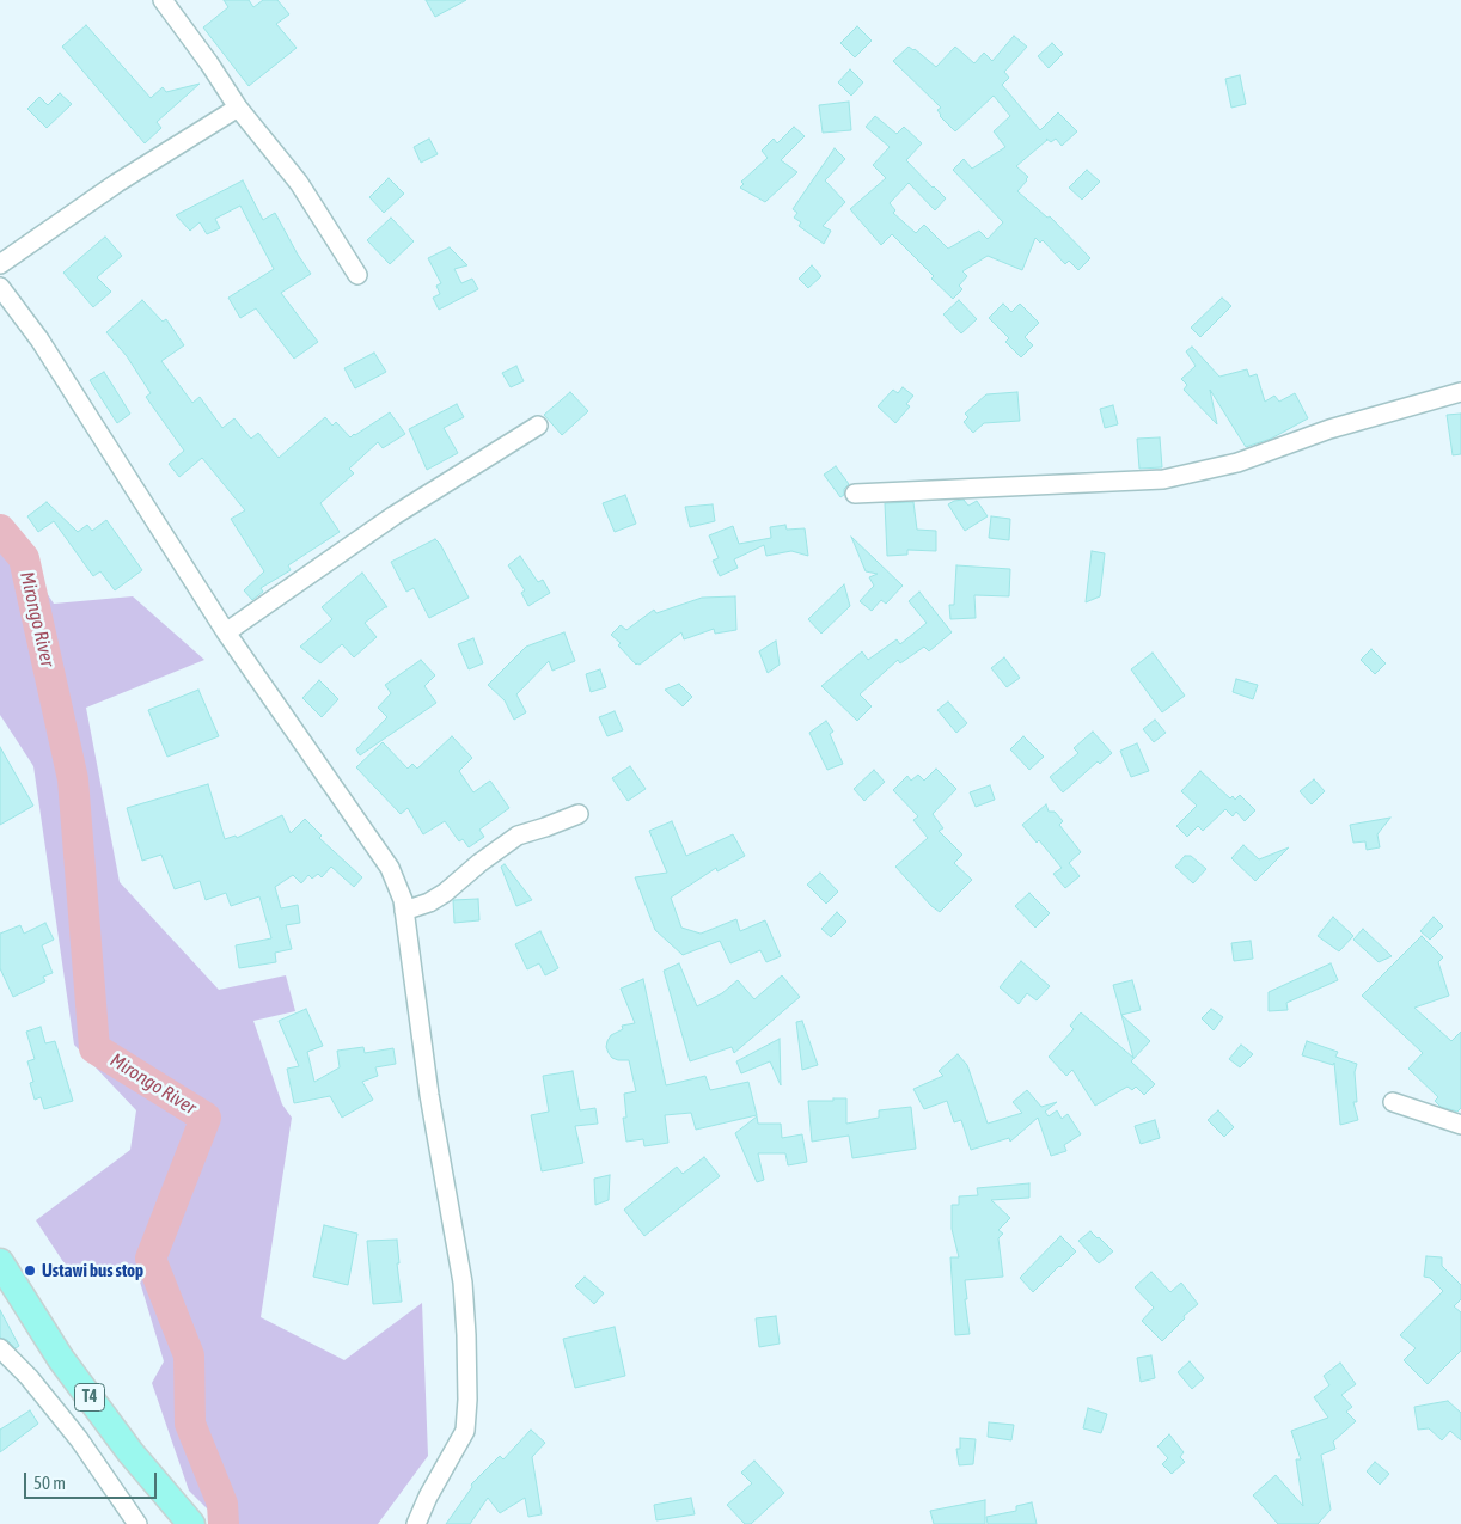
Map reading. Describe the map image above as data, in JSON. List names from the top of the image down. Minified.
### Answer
{"streets":{"highway":["T4"]},"water":["Mirongo River"],"places":["Ustawi bus stop"],"scale_bar":"50 m"}
